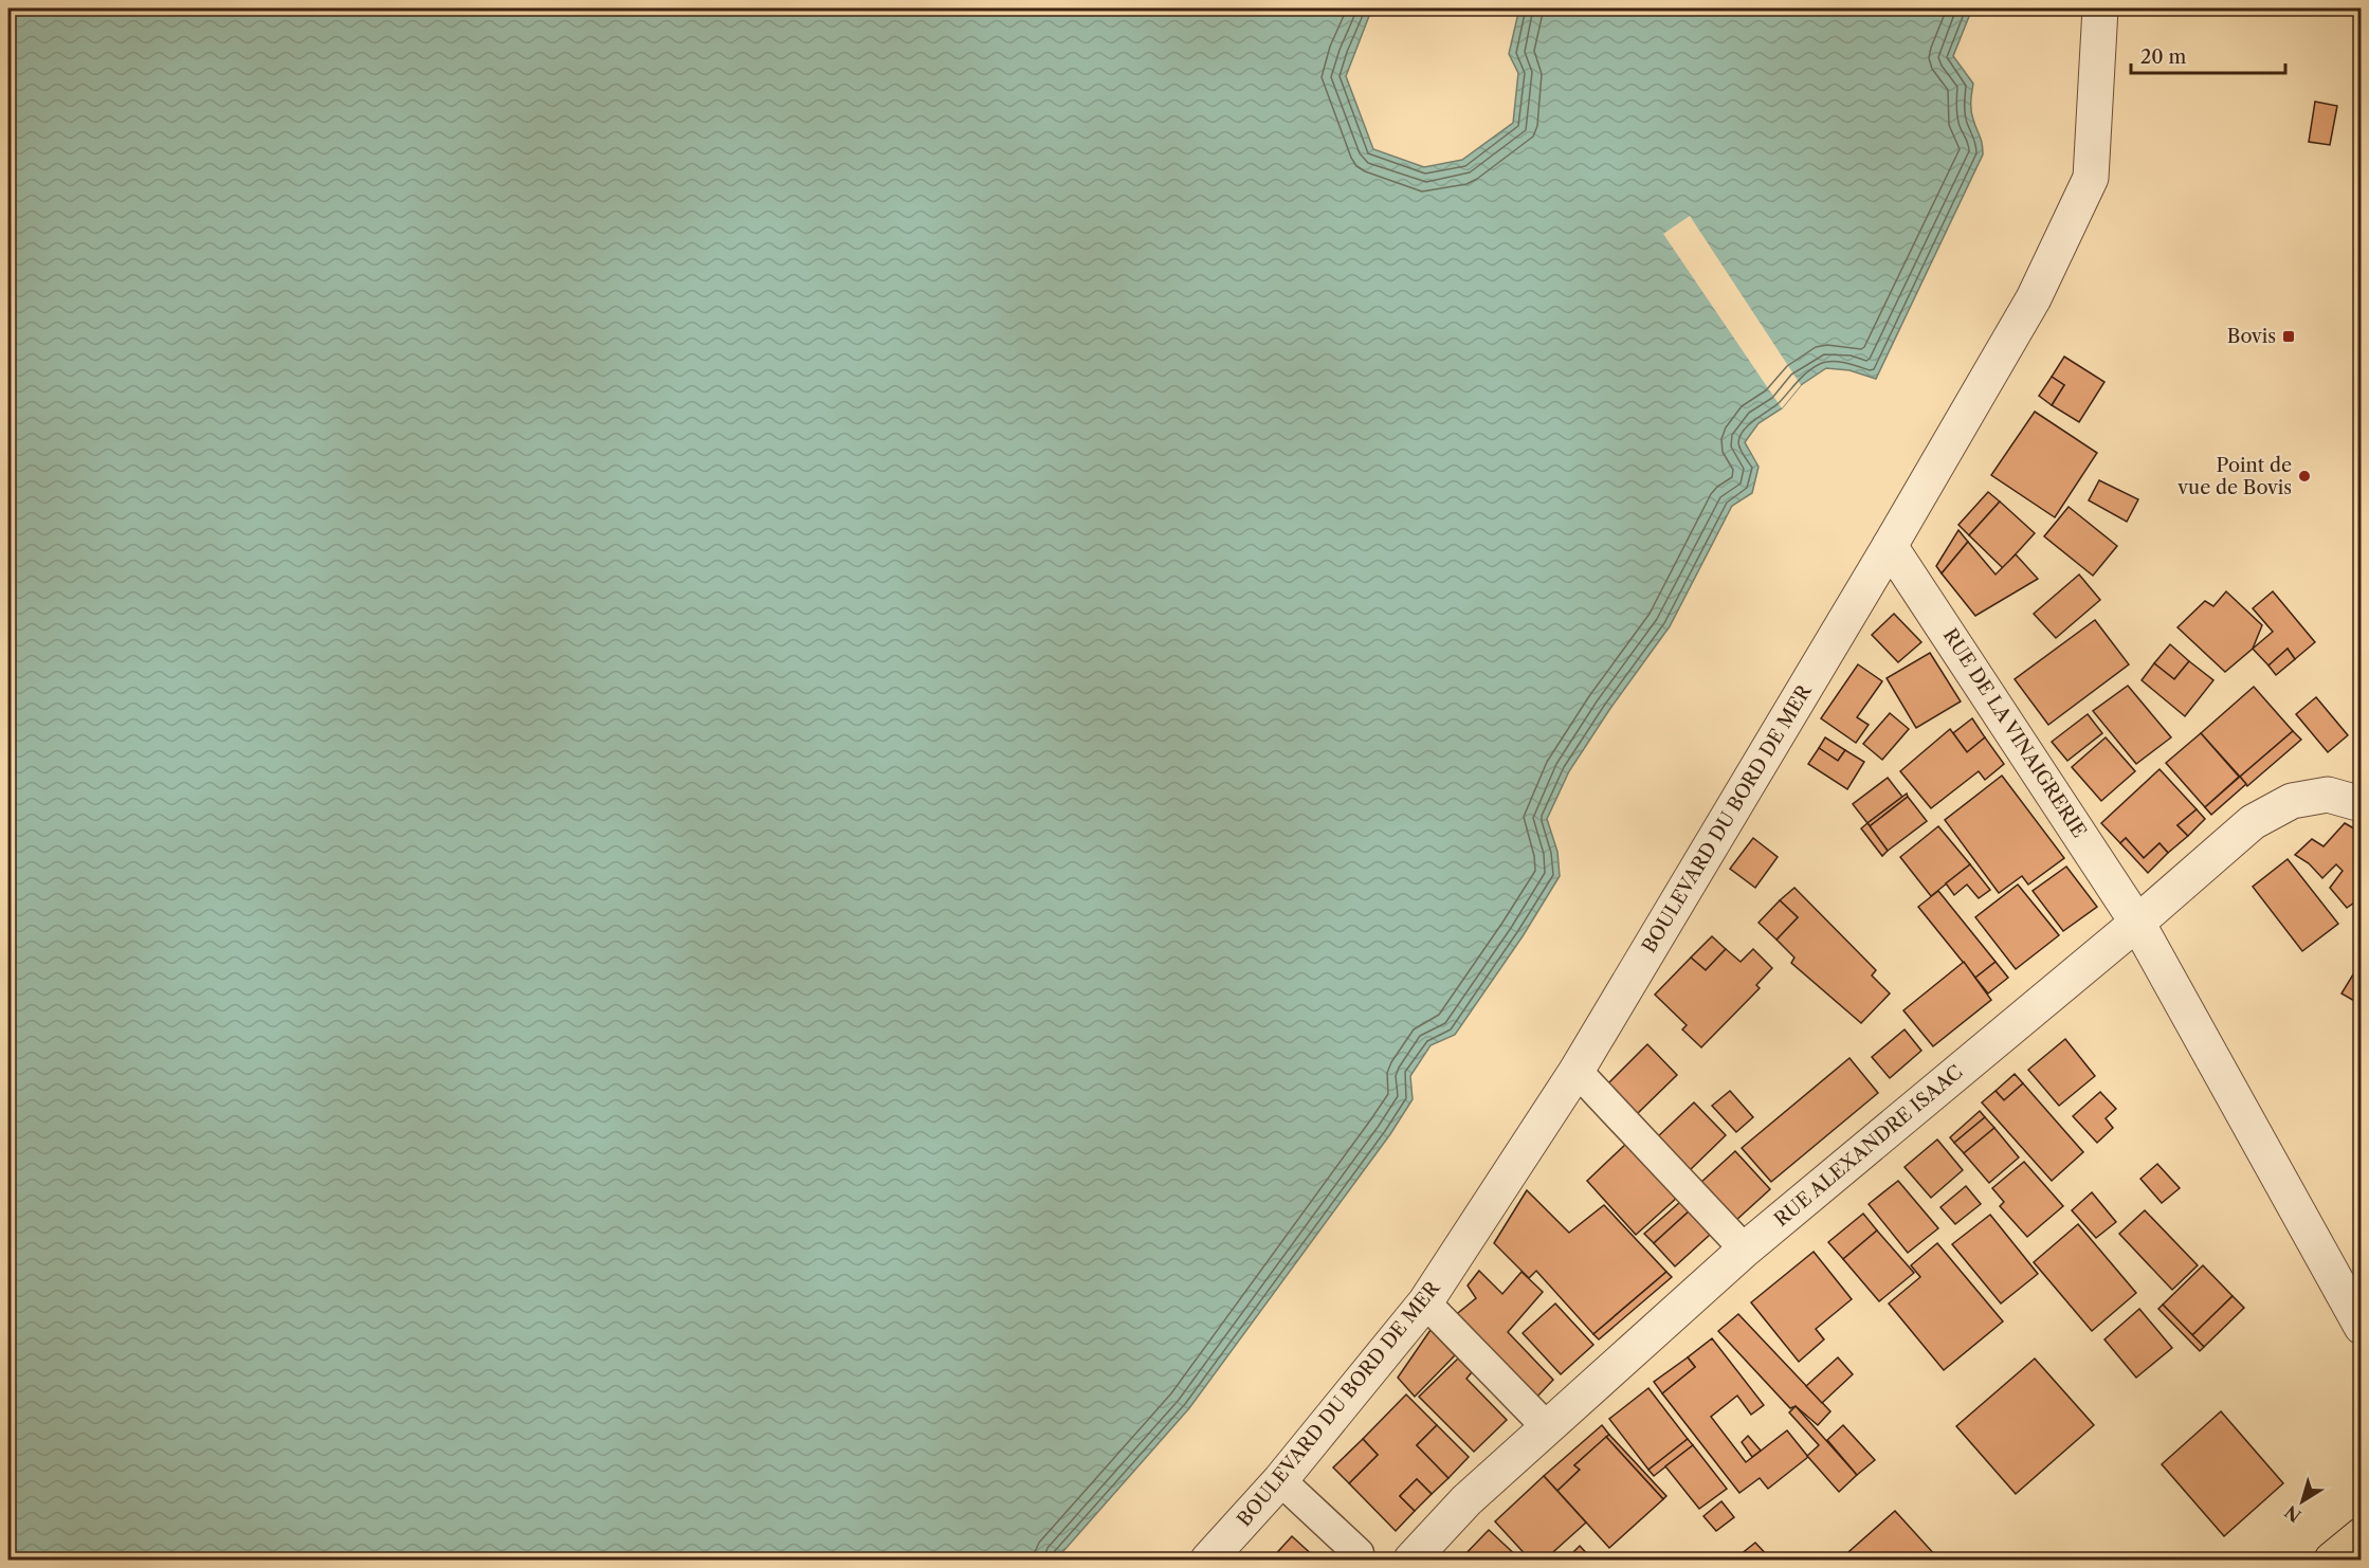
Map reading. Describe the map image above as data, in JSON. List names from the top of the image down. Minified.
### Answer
{"streets":{"street":["RUE DE LA VINAIGRERIE","BOULEVARD DU BORD DE MER","RUE ALEXANDRE ISAAC"]},"crossings":[["RUE DE LA VINAIGRERIE","BOULEVARD DU BORD DE MER"],["RUE DE LA VINAIGRERIE","RUE ALEXANDRE ISAAC"]],"places":{"transit":["Bovis"],"other":["Point de vue de Bovis"]},"scale_bar":"20 m","north":"bottom left"}
